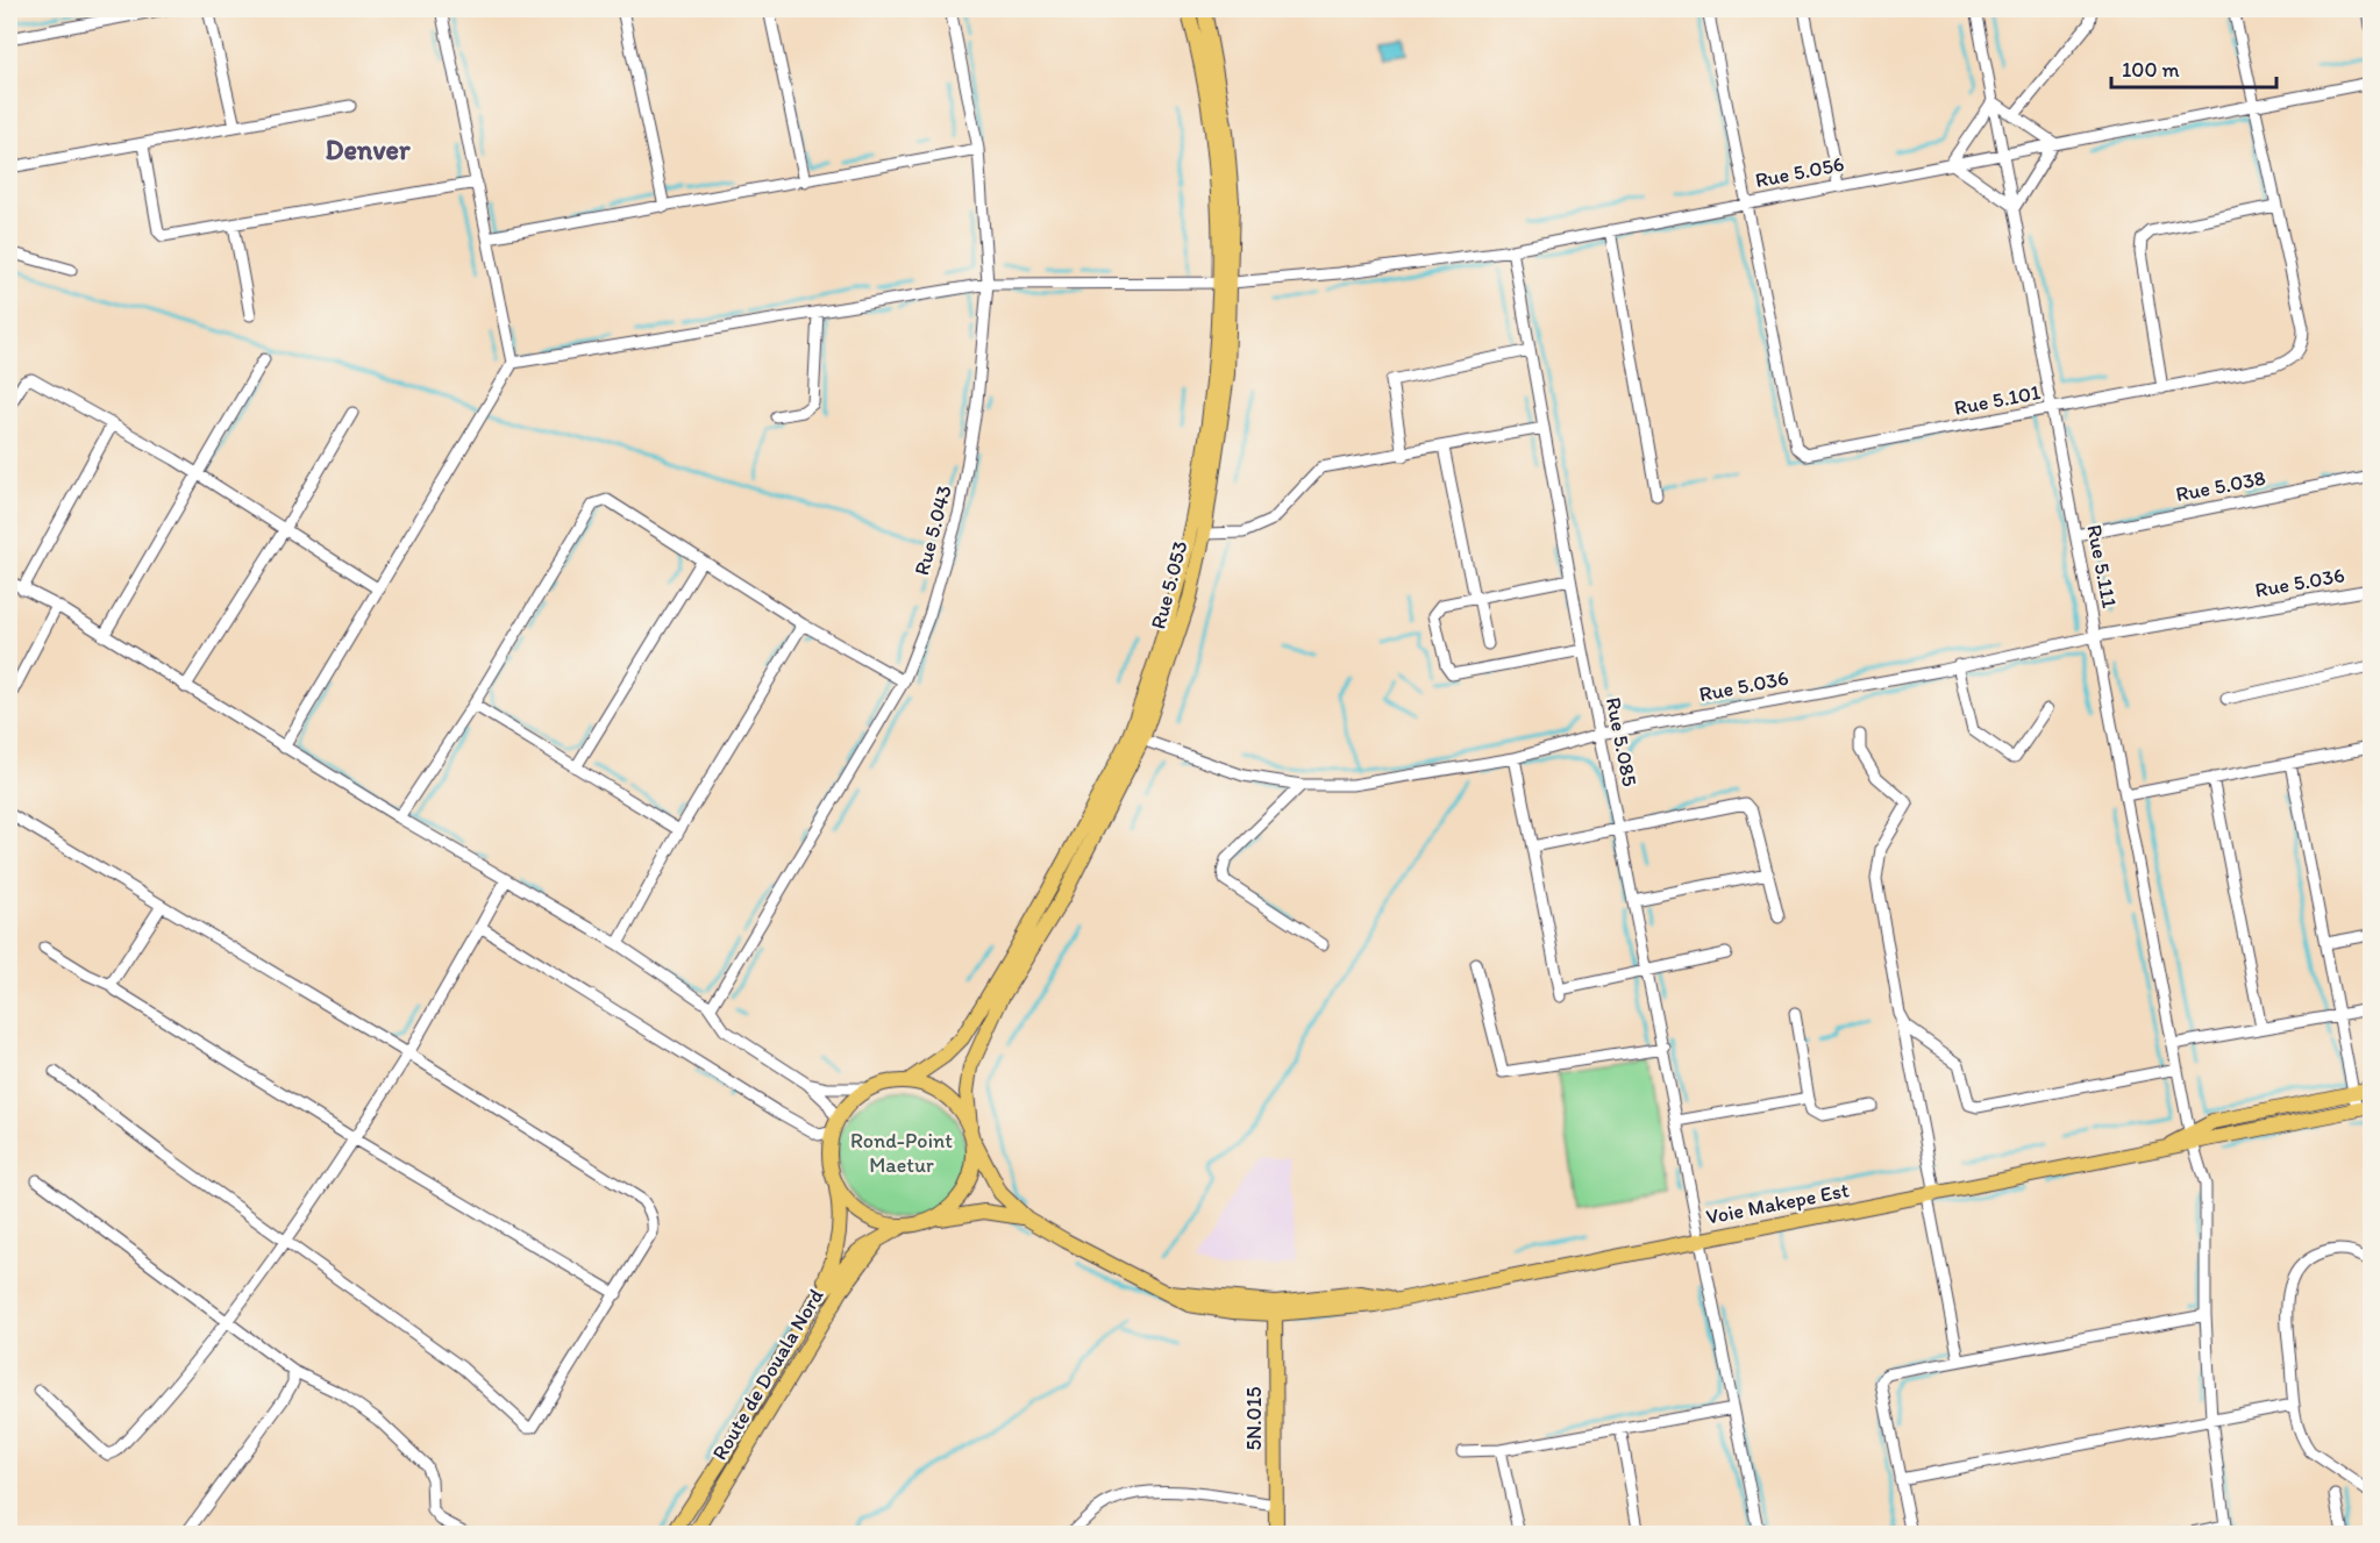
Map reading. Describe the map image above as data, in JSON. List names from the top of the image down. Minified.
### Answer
{"streets":{"main road":["Rue 5.053","Voie Makepe Est","Route de Douala Nord","5N.015"],"street":["Rue 5.056","Rue 5.101","Rue 5.038","Rue 5.043","Rue 5.111","Rue 5.036","Rue 5.085"]},"crossings":[["Rue 5.056","Rue 5.101"],["Rue 5.056","Rue 5.043"],["Rue 5.056","Rue 5.111"],["Rue 5.056","Rue 5.053"],["Rue 5.056","Rue 5.085"],["Rue 5.101","Rue 5.111"],["Rue 5.038","Rue 5.111"],["Rue 5.111","Rue 5.036"],["Rue 5.111","Voie Makepe Est"],["Rue 5.036","Rue 5.053"],["Rue 5.036","Rue 5.085"],["Rue 5.085","Voie Makepe Est"],["Voie Makepe Est","5N.015"]],"districts":["Denver"],"parks":["Rond-Point Maetur"],"scale_bar":"100 m"}
